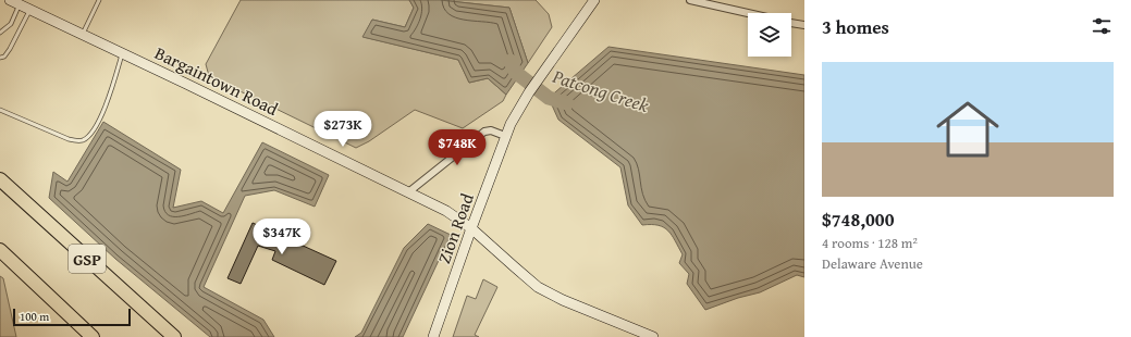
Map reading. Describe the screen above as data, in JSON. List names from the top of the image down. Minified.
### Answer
{"streets":{"highway":["GSP"],"main road":["Bargaintown Road","Zion Road"]},"crossings":[["Bargaintown Road","Zion Road"]],"water":["Patcong Creek"],"scale_bar":"100 m","page":{"heading":"3 homes","list":[{"name":"$748,000","note":"4 rooms · 128 m² · Delaware Avenue"}],"price":["$273K","$748K","$347K"],"scale":"100 m"}}
